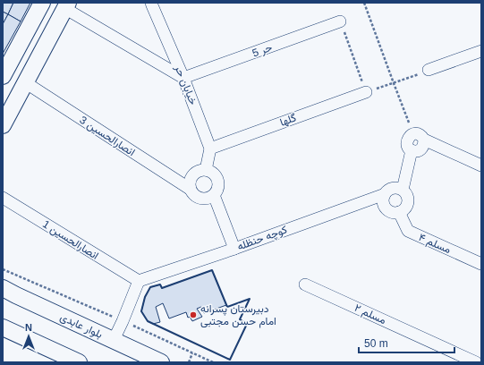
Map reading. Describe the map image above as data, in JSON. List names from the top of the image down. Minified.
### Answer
{"streets":{"main road":["بلوار عابدی"],"street":["حر 5","خیابان حر","گلها","انصارالحسین 3","کوچه حنظله","انصارالحسین 1","مسلم ۴","مسلم ۲"]},"crossings":[["حر 5","خیابان حر"],["خیابان حر","گلها"],["کوچه حنظله","انصارالحسین 1"],["کوچه حنظله","مسلم ۴"]],"places":["دبیرستان پسرانه امام حسن مجتبی"],"scale_bar":"50 m","north":"top"}
